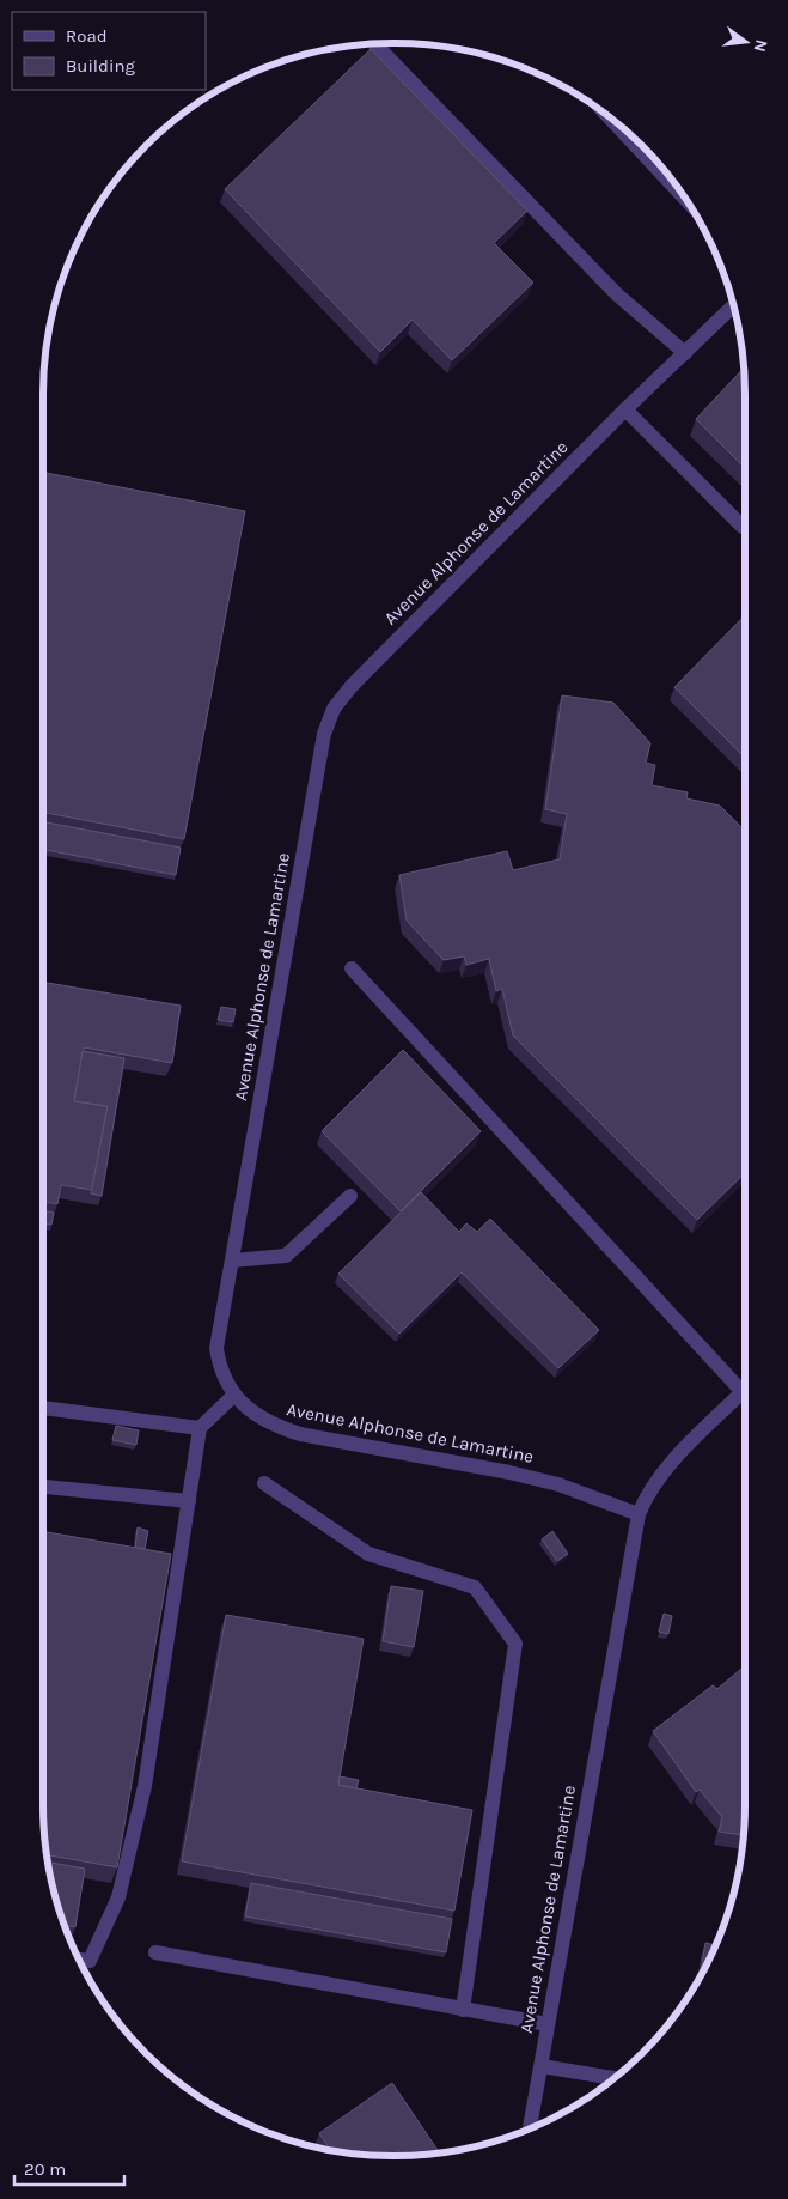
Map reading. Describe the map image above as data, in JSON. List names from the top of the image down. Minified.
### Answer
{"streets":{"street":["Avenue Alphonse de Lamartine"]},"legend":["Road","Building"],"scale_bar":"20 m","north":"right"}
